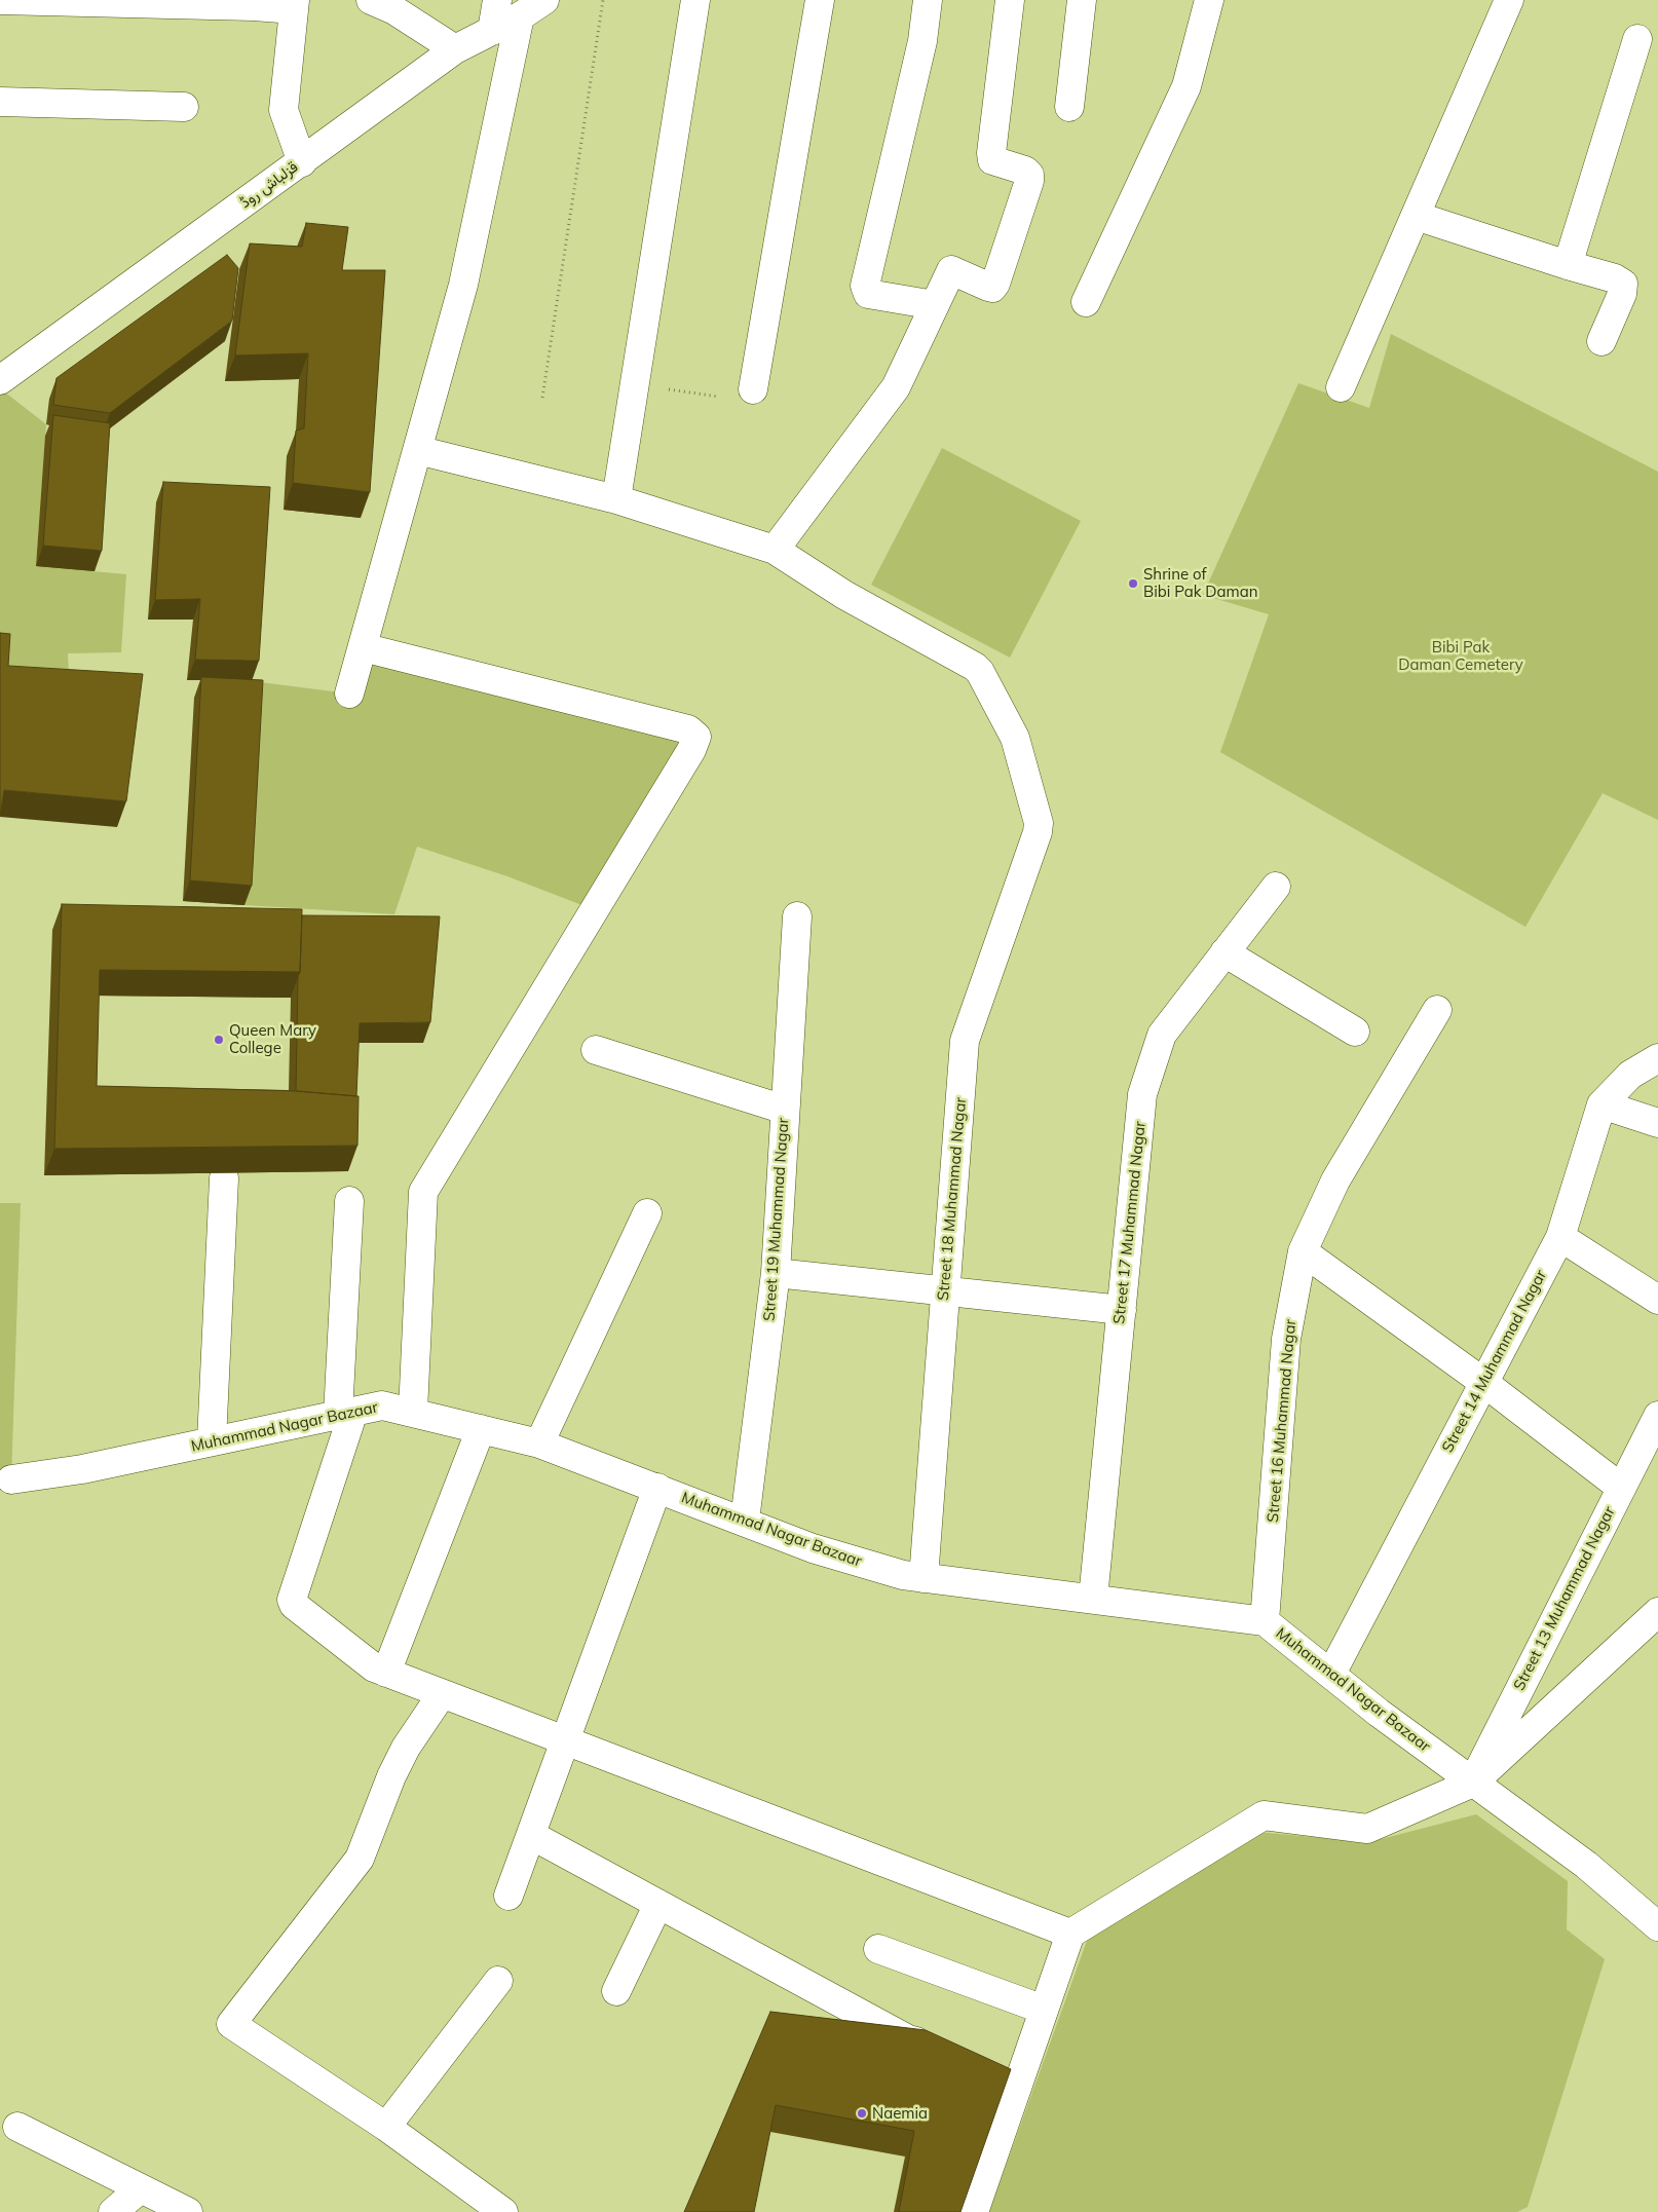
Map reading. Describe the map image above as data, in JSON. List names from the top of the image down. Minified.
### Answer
{"streets":{"street":["قزلباش روڈ","Street 18 Muhammad Nagar","Street 19 Muhammad Nagar","Street 17 Muhammad Nagar","Street 14 Muhammad Nagar","Street 16 Muhammad Nagar","Muhammad Nagar Bazaar","Street 13 Muhammad Nagar"]},"crossings":[["Street 18 Muhammad Nagar","Muhammad Nagar Bazaar"],["Street 19 Muhammad Nagar","Muhammad Nagar Bazaar"],["Street 17 Muhammad Nagar","Muhammad Nagar Bazaar"],["Street 14 Muhammad Nagar","Muhammad Nagar Bazaar"],["Street 16 Muhammad Nagar","Muhammad Nagar Bazaar"],["Muhammad Nagar Bazaar","Street 13 Muhammad Nagar"]],"parks":["Bibi Pak Daman Cemetery"],"places":["Shrine of Bibi Pak Daman","Queen Mary College","Naemia"]}
